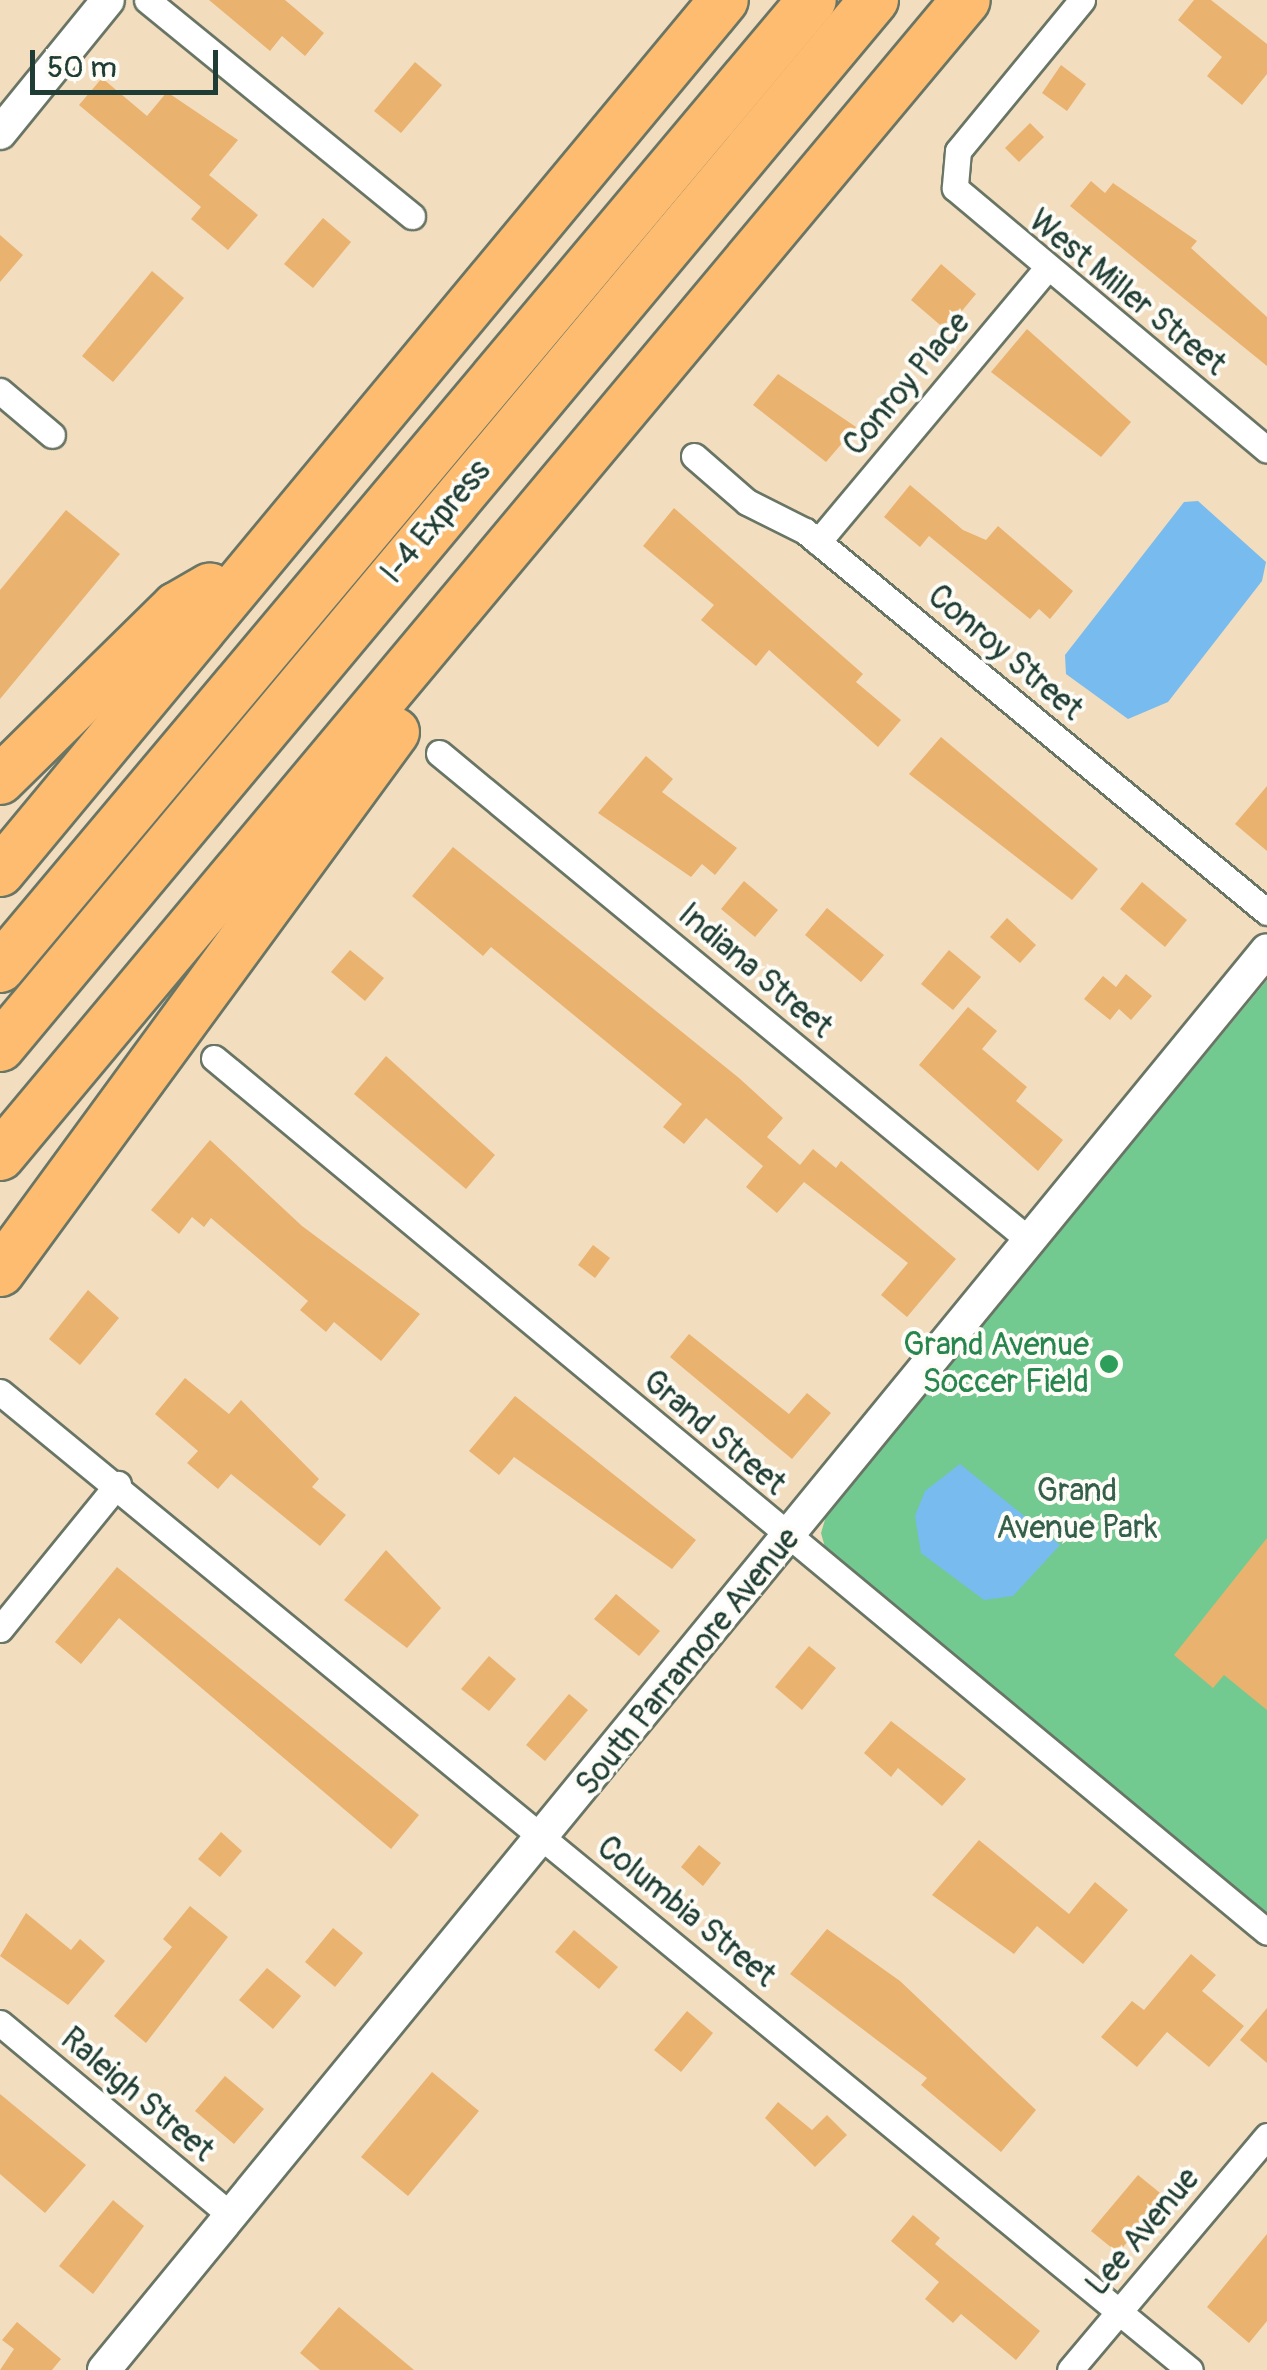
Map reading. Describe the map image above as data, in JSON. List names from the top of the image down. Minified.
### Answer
{"streets":{"highway":["I-4 Express"],"street":["West Miller Street","Conroy Place","Conroy Street","Indiana Street","Grand Street","South Parramore Avenue","Columbia Street","Raleigh Street","Lee Avenue"]},"crossings":[["West Miller Street","Conroy Place"],["Conroy Place","Conroy Street"],["Indiana Street","South Parramore Avenue"],["Grand Street","South Parramore Avenue"],["South Parramore Avenue","Columbia Street"],["South Parramore Avenue","Raleigh Street"],["Columbia Street","Lee Avenue"]],"parks":["Grand Avenue Park"],"places":["Grand Avenue Soccer Field"],"scale_bar":"50 m"}
